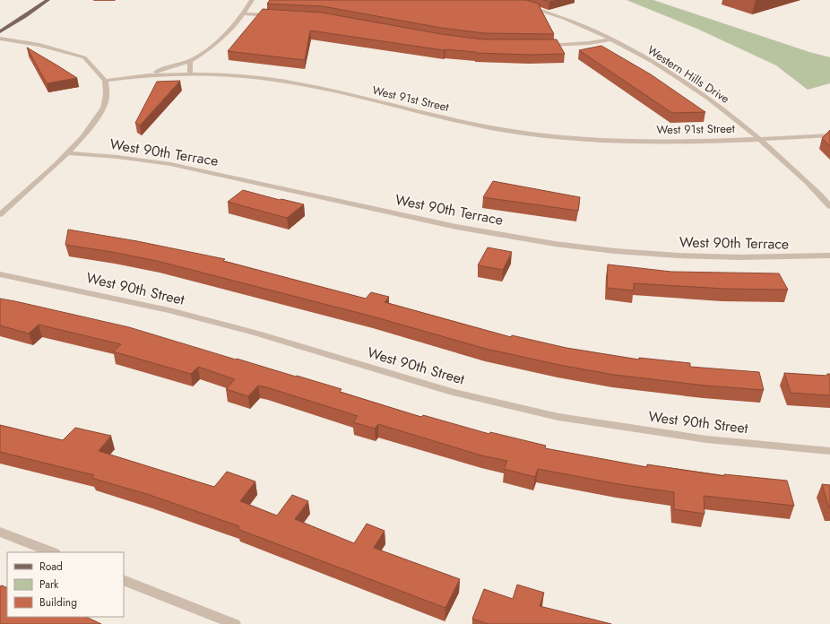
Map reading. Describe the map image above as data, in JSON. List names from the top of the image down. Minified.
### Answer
{"streets":{"street":["Western Hills Drive","West 91st Street","West 90th Terrace","West 90th Street"]},"crossings":[["Western Hills Drive","West 91st Street"]],"legend":["Road","Park","Building"]}
